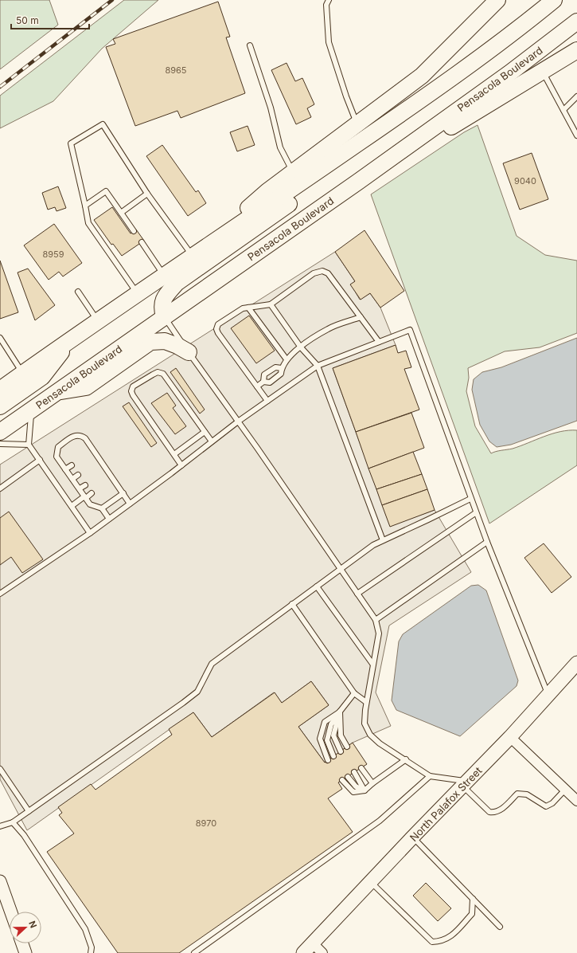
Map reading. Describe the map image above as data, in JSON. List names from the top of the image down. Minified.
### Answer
{"streets":{"highway":["Pensacola Boulevard"],"main road":["North Palafox Street"]},"house_numbers":["8965","9040","8959","8970"],"scale_bar":"50 m","north":"right"}
